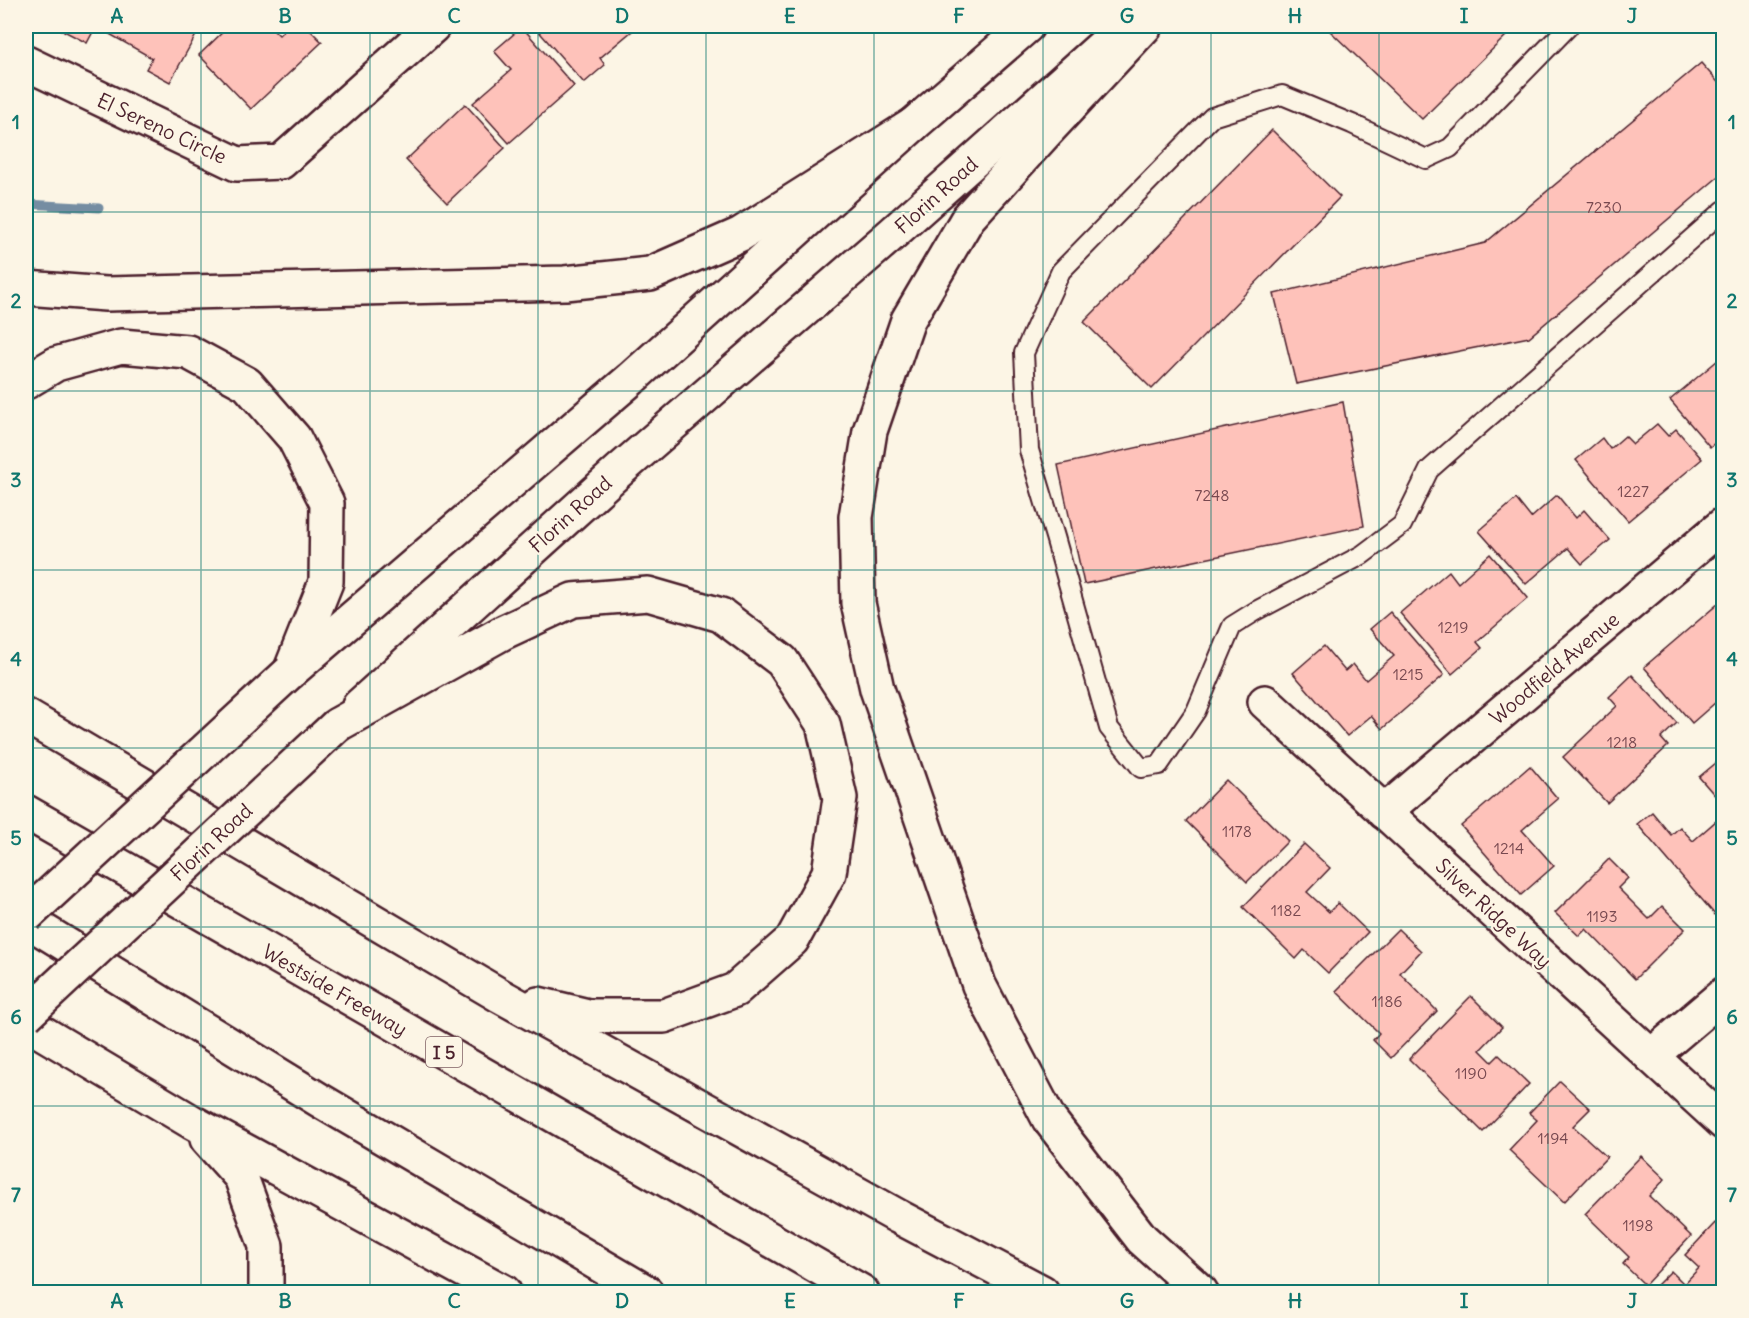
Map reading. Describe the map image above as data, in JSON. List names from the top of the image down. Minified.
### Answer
{"streets":{"main road":["El Sereno Circle","Florin Road","Woodfield Avenue","Silver Ridge Way","Westside Freeway","I 5"]},"crossings":[["Woodfield Avenue","Silver Ridge Way"]],"house_numbers":["7230","1227","7248","1219","1215","1218","1178","1214","1182","1193","1186","1190","1194","1198"],"grid":{"columns":["A","B","C","D","E","F","G","H","I","J"],"rows":["1","2","3","4","5","6","7"]}}
